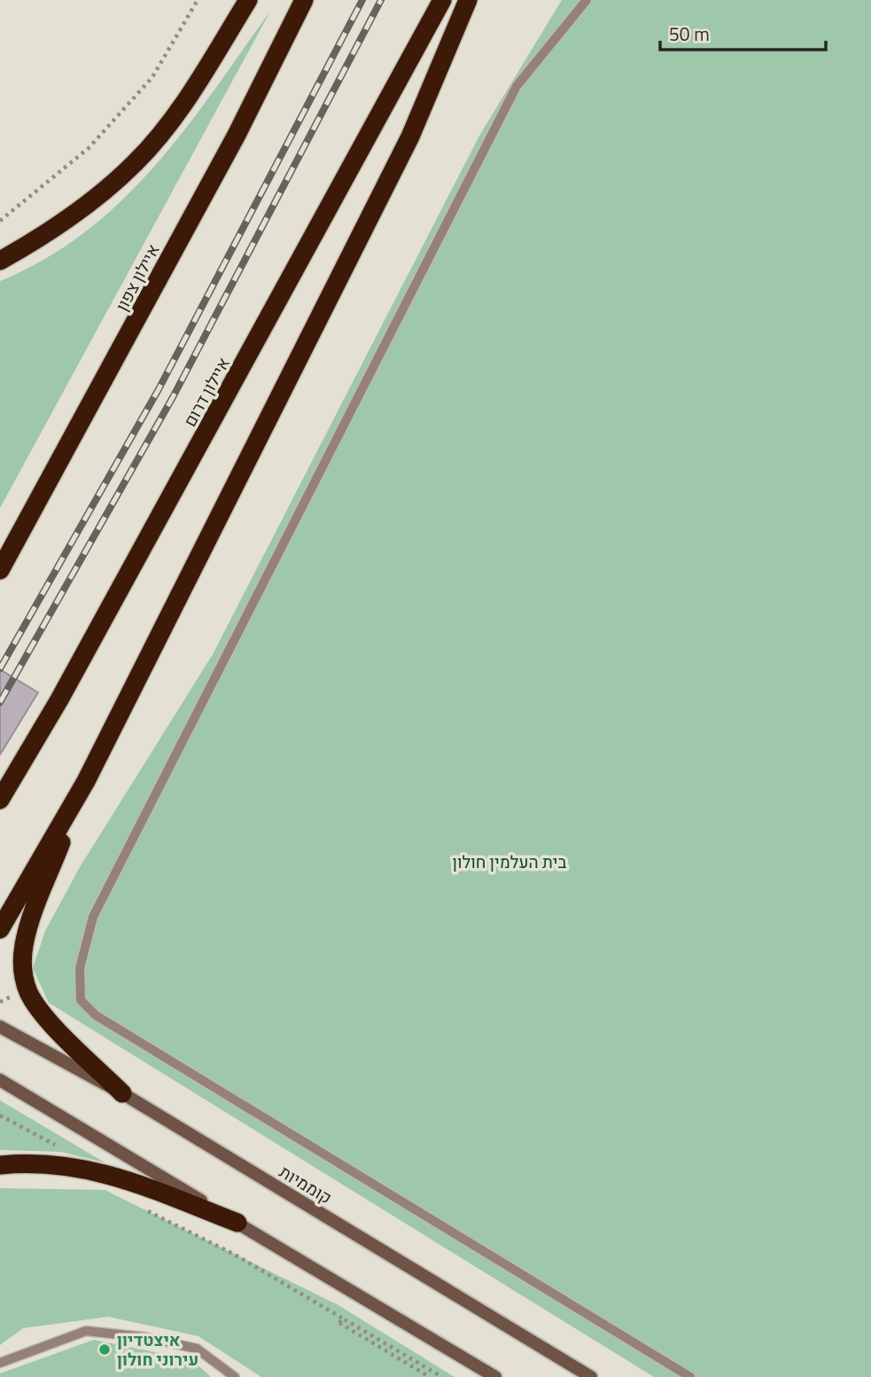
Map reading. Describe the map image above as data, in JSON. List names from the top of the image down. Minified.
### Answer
{"streets":{"highway":["איילון צפון","איילון דרום"],"main road":["קוממיות"]},"parks":["בית העלמין חולון"],"places":["איצטדיון עירוני חולון"],"scale_bar":"50 m"}
